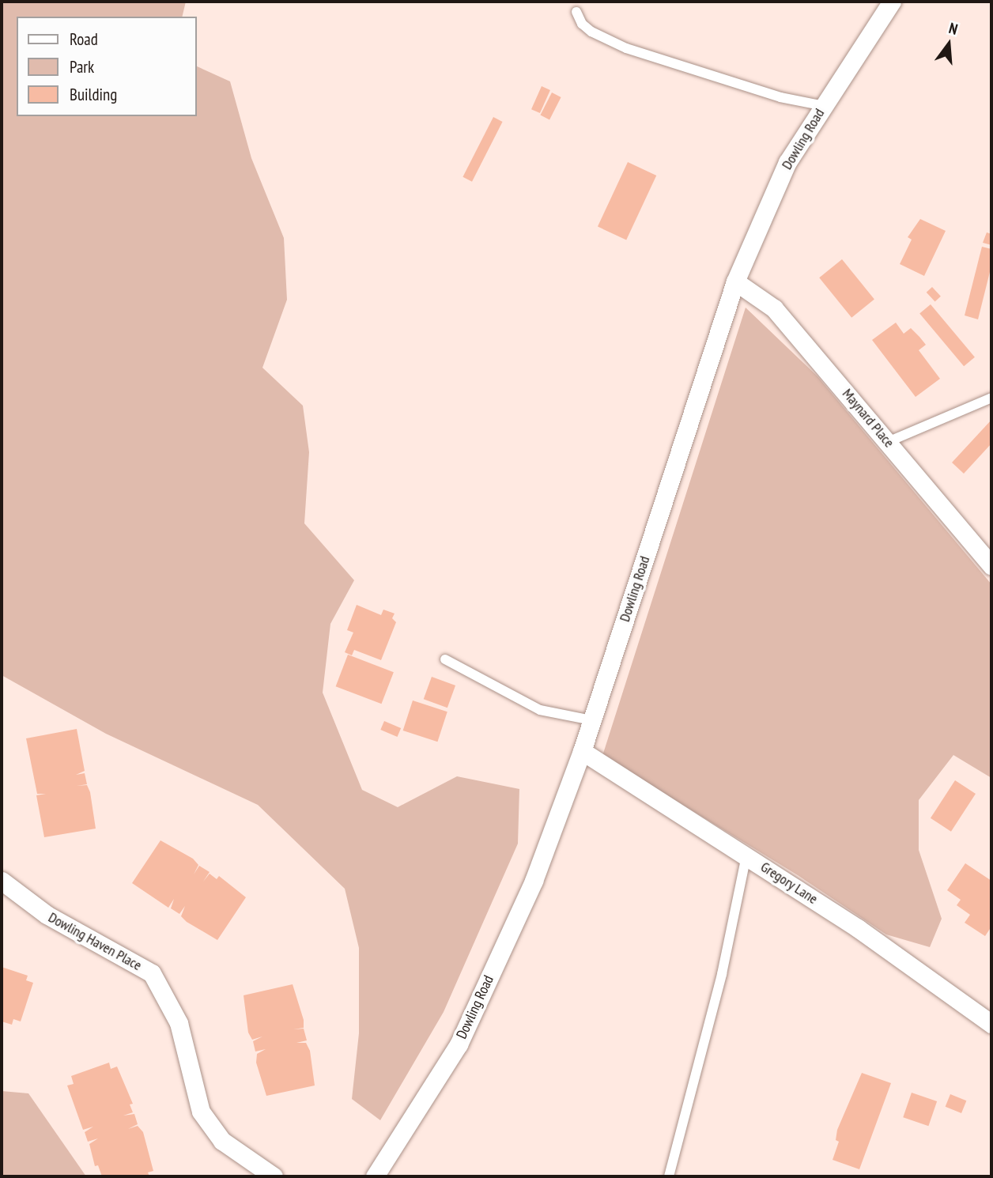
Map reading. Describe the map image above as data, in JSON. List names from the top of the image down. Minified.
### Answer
{"streets":{"street":["Dowling Road","Maynard Place","Gregory Lane","Dowling Haven Place"]},"crossings":[["Dowling Road","Maynard Place"],["Dowling Road","Gregory Lane"]],"legend":["Road","Park","Building"],"north":"top"}
